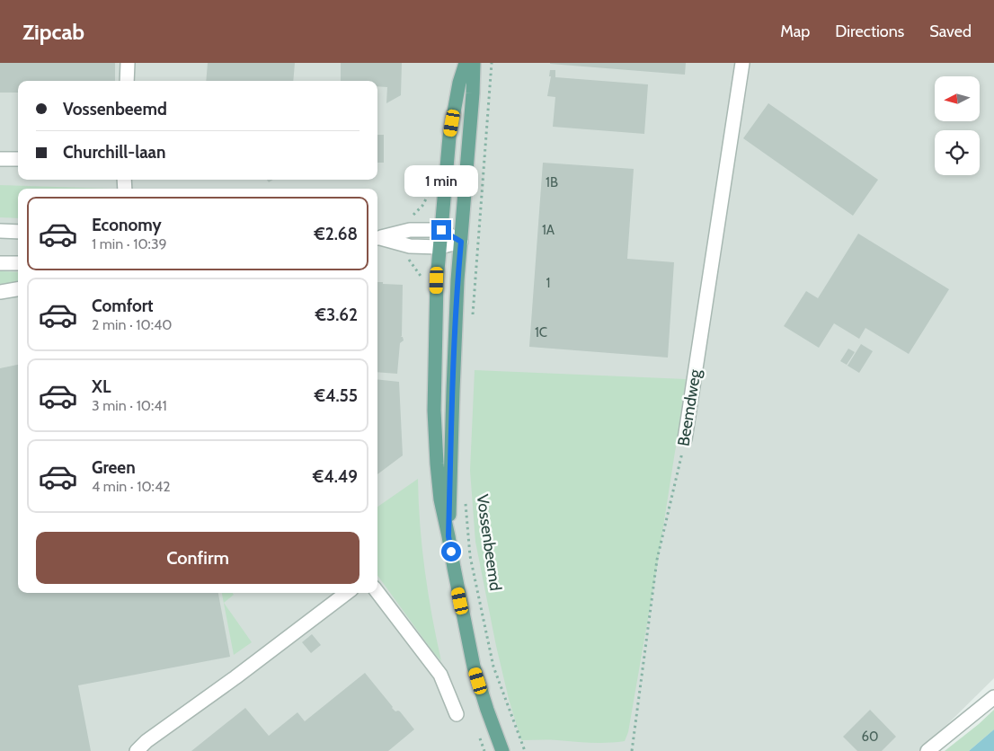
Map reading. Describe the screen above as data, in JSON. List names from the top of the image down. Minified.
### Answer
{"streets":{"main road":["Vossenbeemd"],"street":["Beemdweg"]},"house_numbers":["1B","1A","1","1C","60"],"north":"left","page":{"header":"Zipcab","nav":["Map","Directions","Saved"],"banner":["Vossenbeemd","Churchill-laan"],"bubble":"1 min","list":[{"name":"Economy","note":"1 min · 10:39","value":"€2.68"},{"name":"Comfort","note":"2 min · 10:40","value":"€3.62"},{"name":"XL","note":"3 min · 10:41","value":"€4.55"},{"name":"Green","note":"4 min · 10:42","value":"€4.49"}],"buttons":"Confirm"}}
